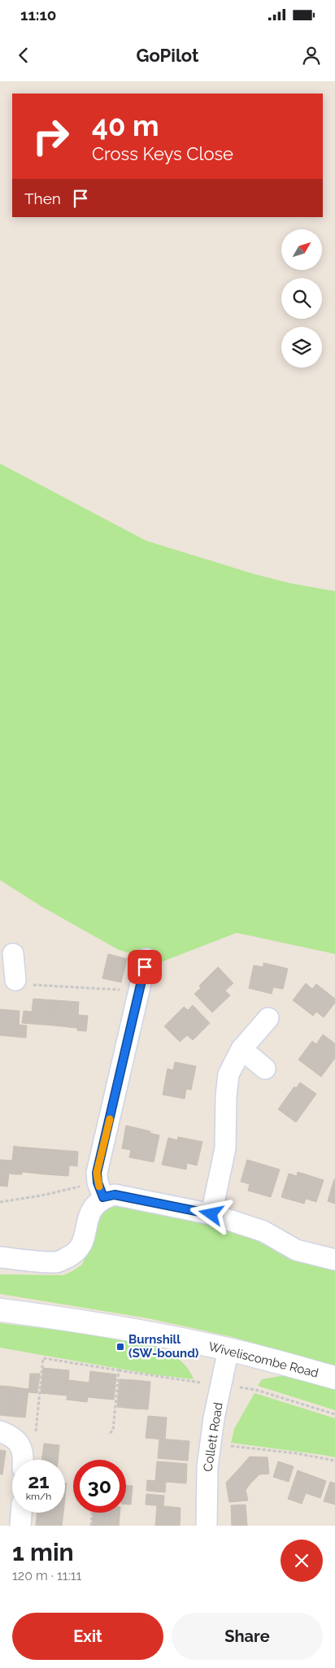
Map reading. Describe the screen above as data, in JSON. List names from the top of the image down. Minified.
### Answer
{"streets":{"main road":["Wiveliscombe Road"],"street":["Collett Road"]},"crossings":[["Wiveliscombe Road","Collett Road"]],"places":{"transit":["Burnshill (SW-bound)"]},"north":"top right","page":{"status":"11:10","header":"GoPilot","turn":["40 m","Cross Keys Close"],"then":"Then","speed":"21 km/h","limit":"30","heading":["1 min","120 m · 11:11"],"buttons":["Exit","Share"]}}
